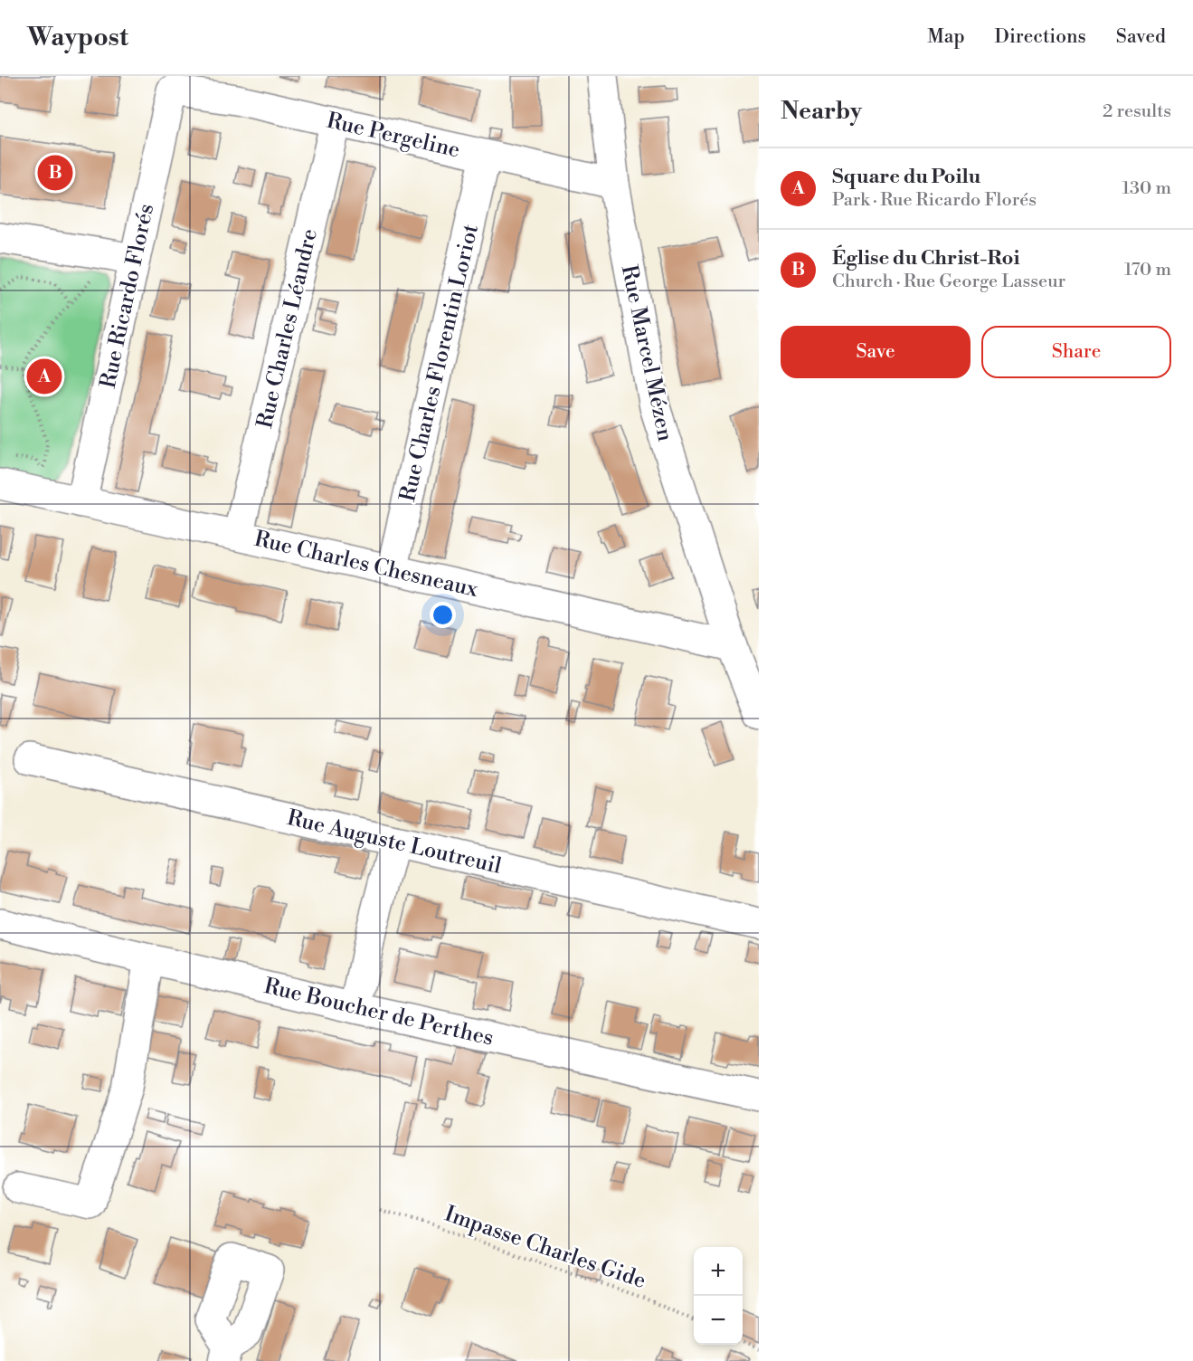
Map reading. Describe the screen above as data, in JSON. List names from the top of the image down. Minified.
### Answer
{"streets":{"street":["Rue Pergeline","Rue Ricardo Florés","Rue Charles Léandre","Rue Marcel Mézen","Rue Charles Florentin Loriot","Rue Charles Chesneaux","Rue Auguste Loutreuil","Rue Boucher de Perthes"],"path":["Impasse Charles Gide"]},"crossings":[["Rue Pergeline","Rue Ricardo Florés"],["Rue Pergeline","Rue Charles Léandre"],["Rue Pergeline","Rue Marcel Mézen"],["Rue Pergeline","Rue Charles Florentin Loriot"],["Rue Ricardo Florés","Rue Charles Chesneaux"],["Rue Charles Léandre","Rue Charles Chesneaux"],["Rue Marcel Mézen","Rue Charles Chesneaux"],["Rue Charles Florentin Loriot","Rue Charles Chesneaux"]],"page":{"header":"Waypost","nav":["Map","Directions","Saved"],"heading":["Nearby","2 results"],"list":[{"mark":"A","name":"Square du Poilu","note":"Park · Rue Ricardo Florés","value":"130 m"},{"mark":"B","name":"Église du Christ-Roi","note":"Church · Rue George Lasseur","value":"170 m"}],"pins":["B","A"],"buttons":["Save","Share"],"map_buttons":["+","−"]}}
